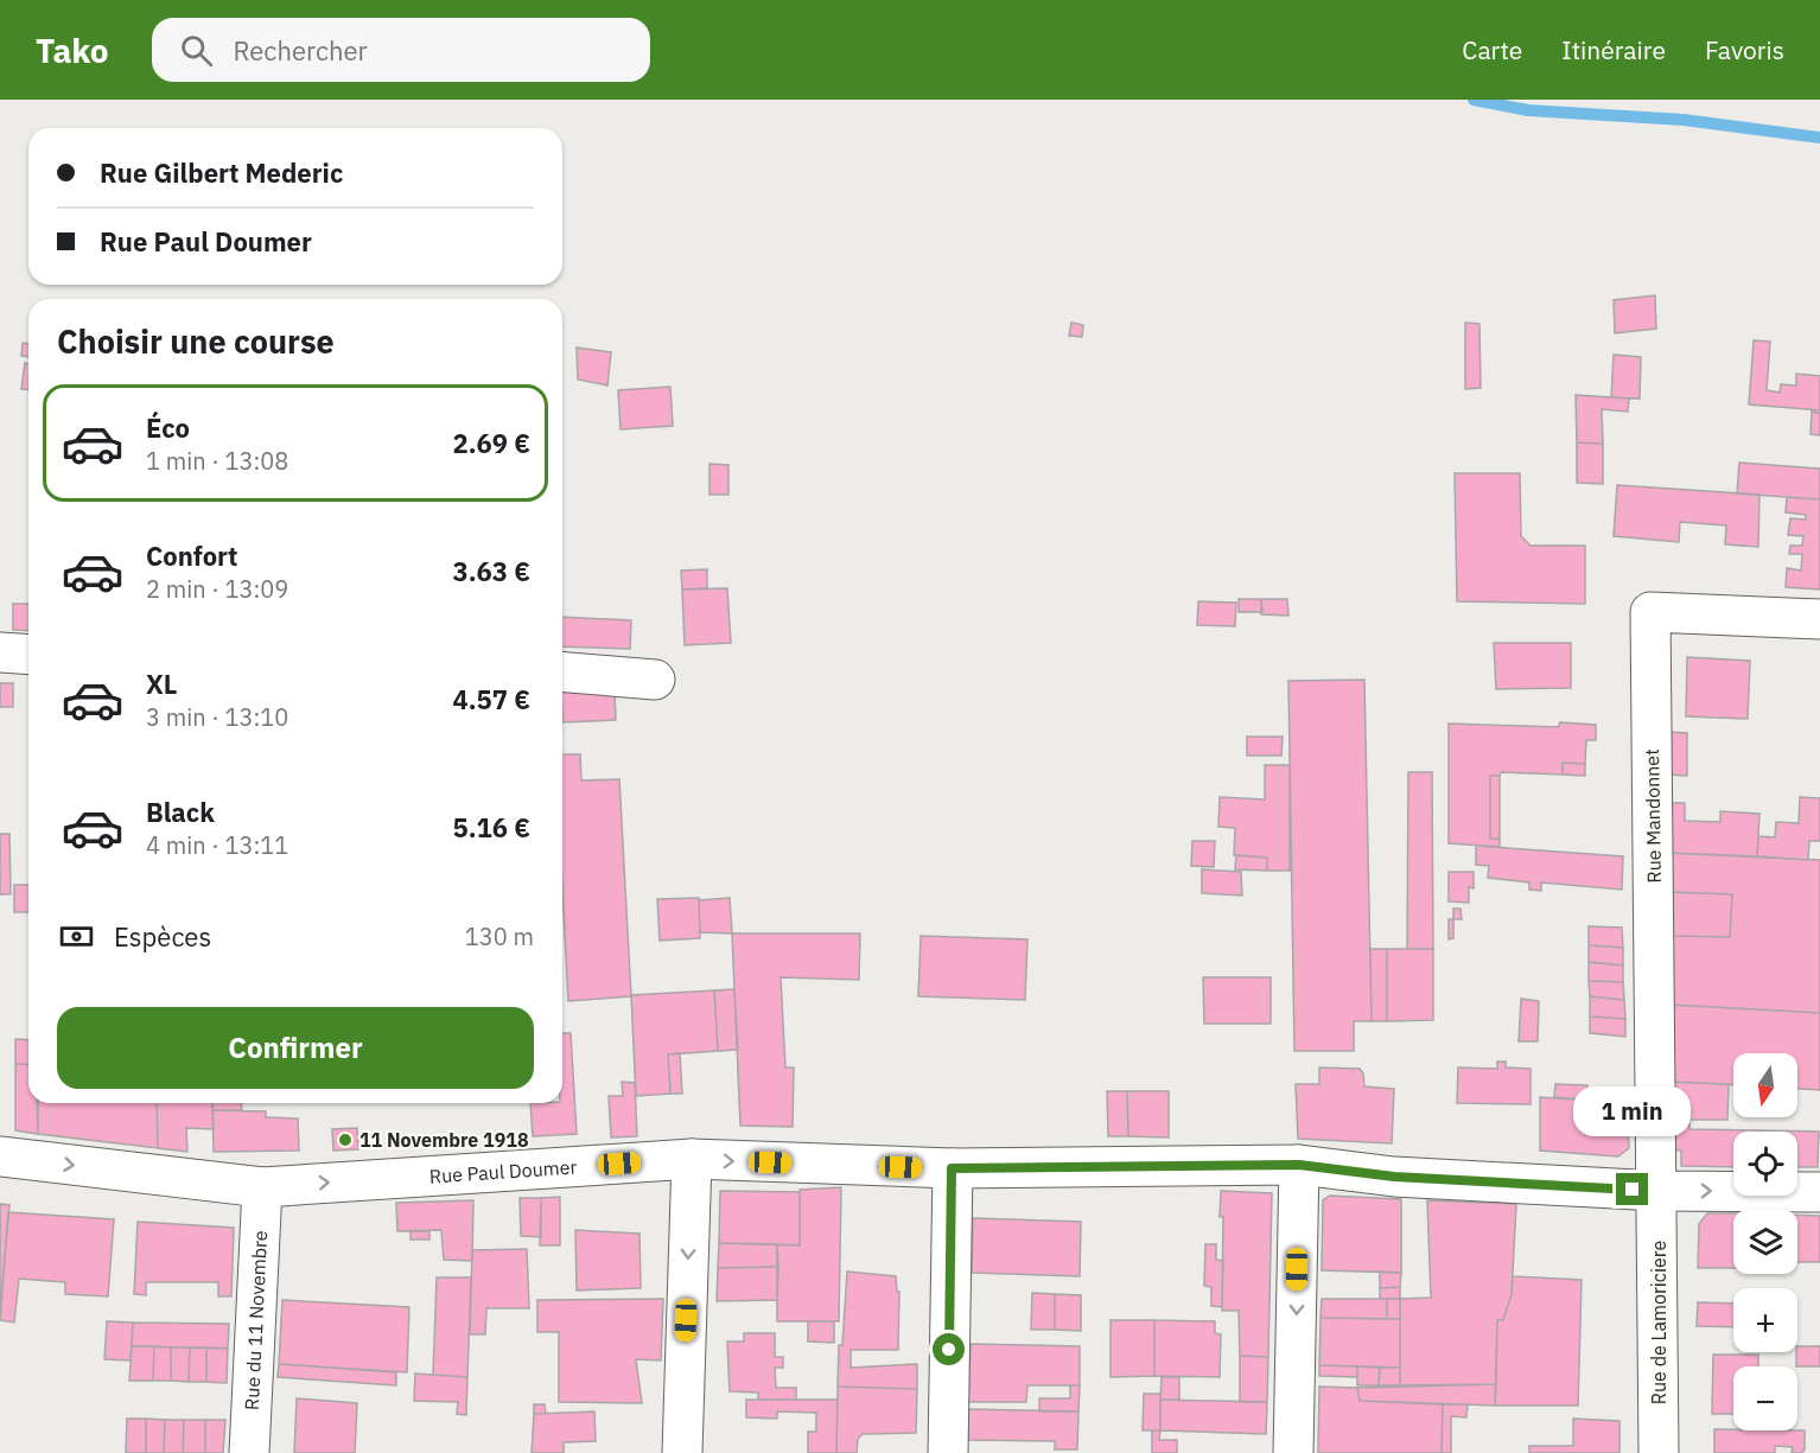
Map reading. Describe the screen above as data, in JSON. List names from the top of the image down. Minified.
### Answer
{"streets":{"street":["Rue Mandonnet","Rue Paul Doumer","Rue du 11 Novembre","Rue de Lamoriciere"]},"crossings":[["Rue Mandonnet","Rue Paul Doumer"],["Rue Mandonnet","Rue de Lamoriciere"],["Rue Paul Doumer","Rue du 11 Novembre"],["Rue Paul Doumer","Rue de Lamoriciere"]],"one_way":["Rue Paul Doumer"],"places":["11 Novembre 1918"],"north":"bottom","page":{"header":"Tako","search":"Rechercher","nav":["Carte","Itinéraire","Favoris"],"banner":["Rue Gilbert Mederic","Rue Paul Doumer"],"heading":"Choisir une course","list":[{"name":"Éco","note":"1 min · 13:08","value":"2.69 €"},{"name":"Confort","note":"2 min · 13:09","value":"3.63 €"},{"name":"XL","note":"3 min · 13:10","value":"4.57 €"},{"name":"Black","note":"4 min · 13:11","value":"5.16 €"}],"pay":["Espèces","130 m"],"buttons":"Confirmer","map_buttons":["+","−"],"bubble":"1 min"}}
